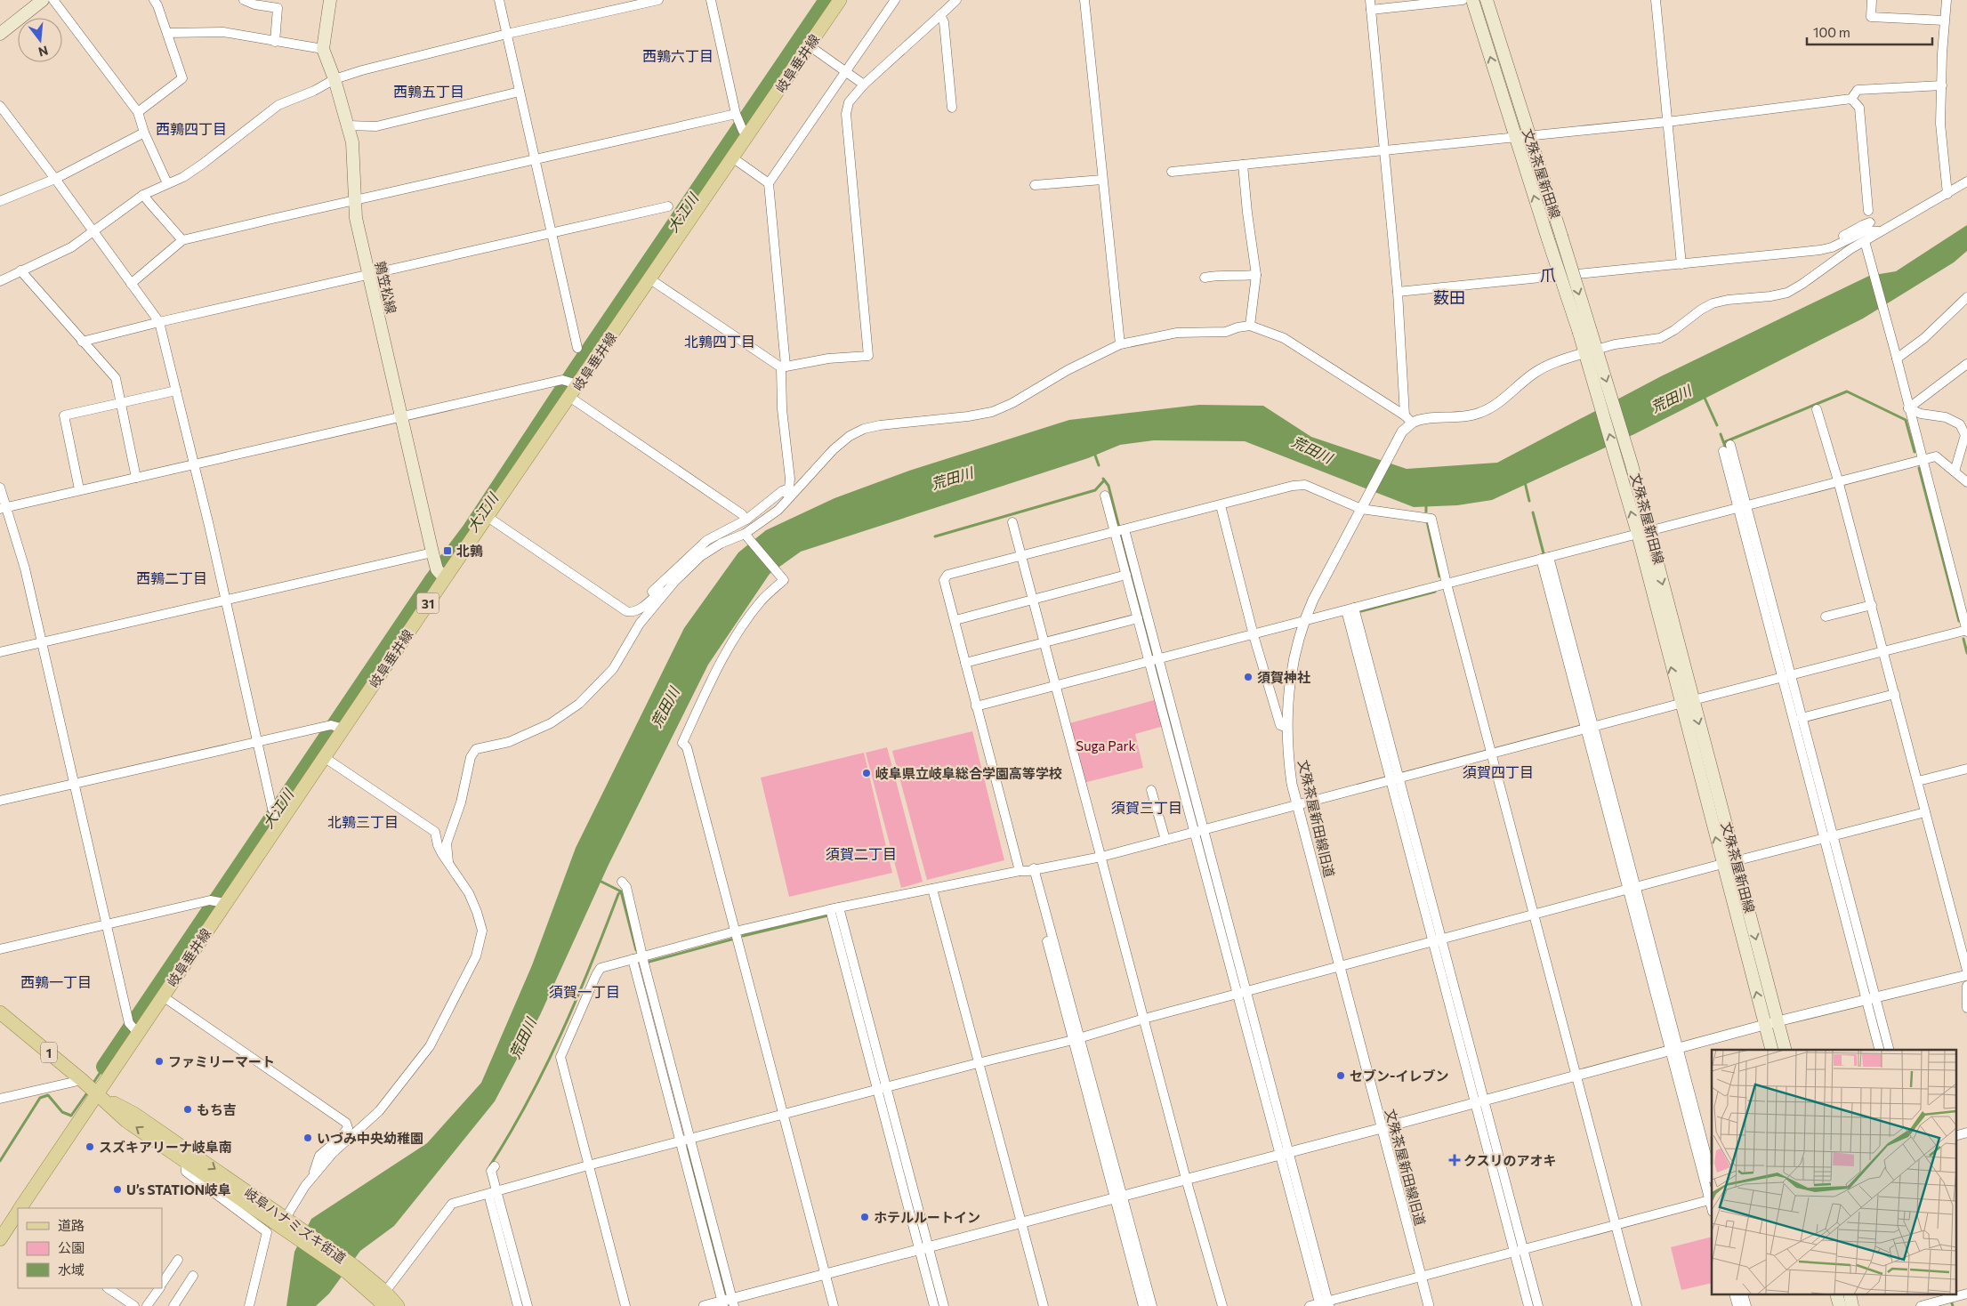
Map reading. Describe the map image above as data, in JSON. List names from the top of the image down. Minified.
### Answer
{"streets":{"main road":["岐阜垂井線","文殊茶屋新田線","鶉笠松線","31","1","岐阜ハナミズキ街道"],"street":["文殊茶屋新田線旧道"]},"crossings":[["岐阜垂井線","鶉笠松線"],["岐阜垂井線","岐阜ハナミズキ街道"]],"districts":["西鶉六丁目","西鶉五丁目","西鶉四丁目","爪","薮田","北鶉四丁目","西鶉二丁目","須賀四丁目","須賀三丁目","北鶉三丁目","須賀二丁目","西鶉一丁目","須賀一丁目"],"water":["大江川","荒田川"],"parks":["Suga Park"],"places":{"transit":["北鶉"],"other":["須賀神社","岐阜県立岐阜総合学園高等学校","ファミリーマート","セブン-イレブン","もち吉","いづみ中央幼稚園","スズキアリーナ岐阜南","U’s STATION岐阜","ホテルルートイン"],"health":["クスリのアオキ"]},"legend":["道路","公園","水域"],"scale_bar":"100 m","north":"bottom"}
